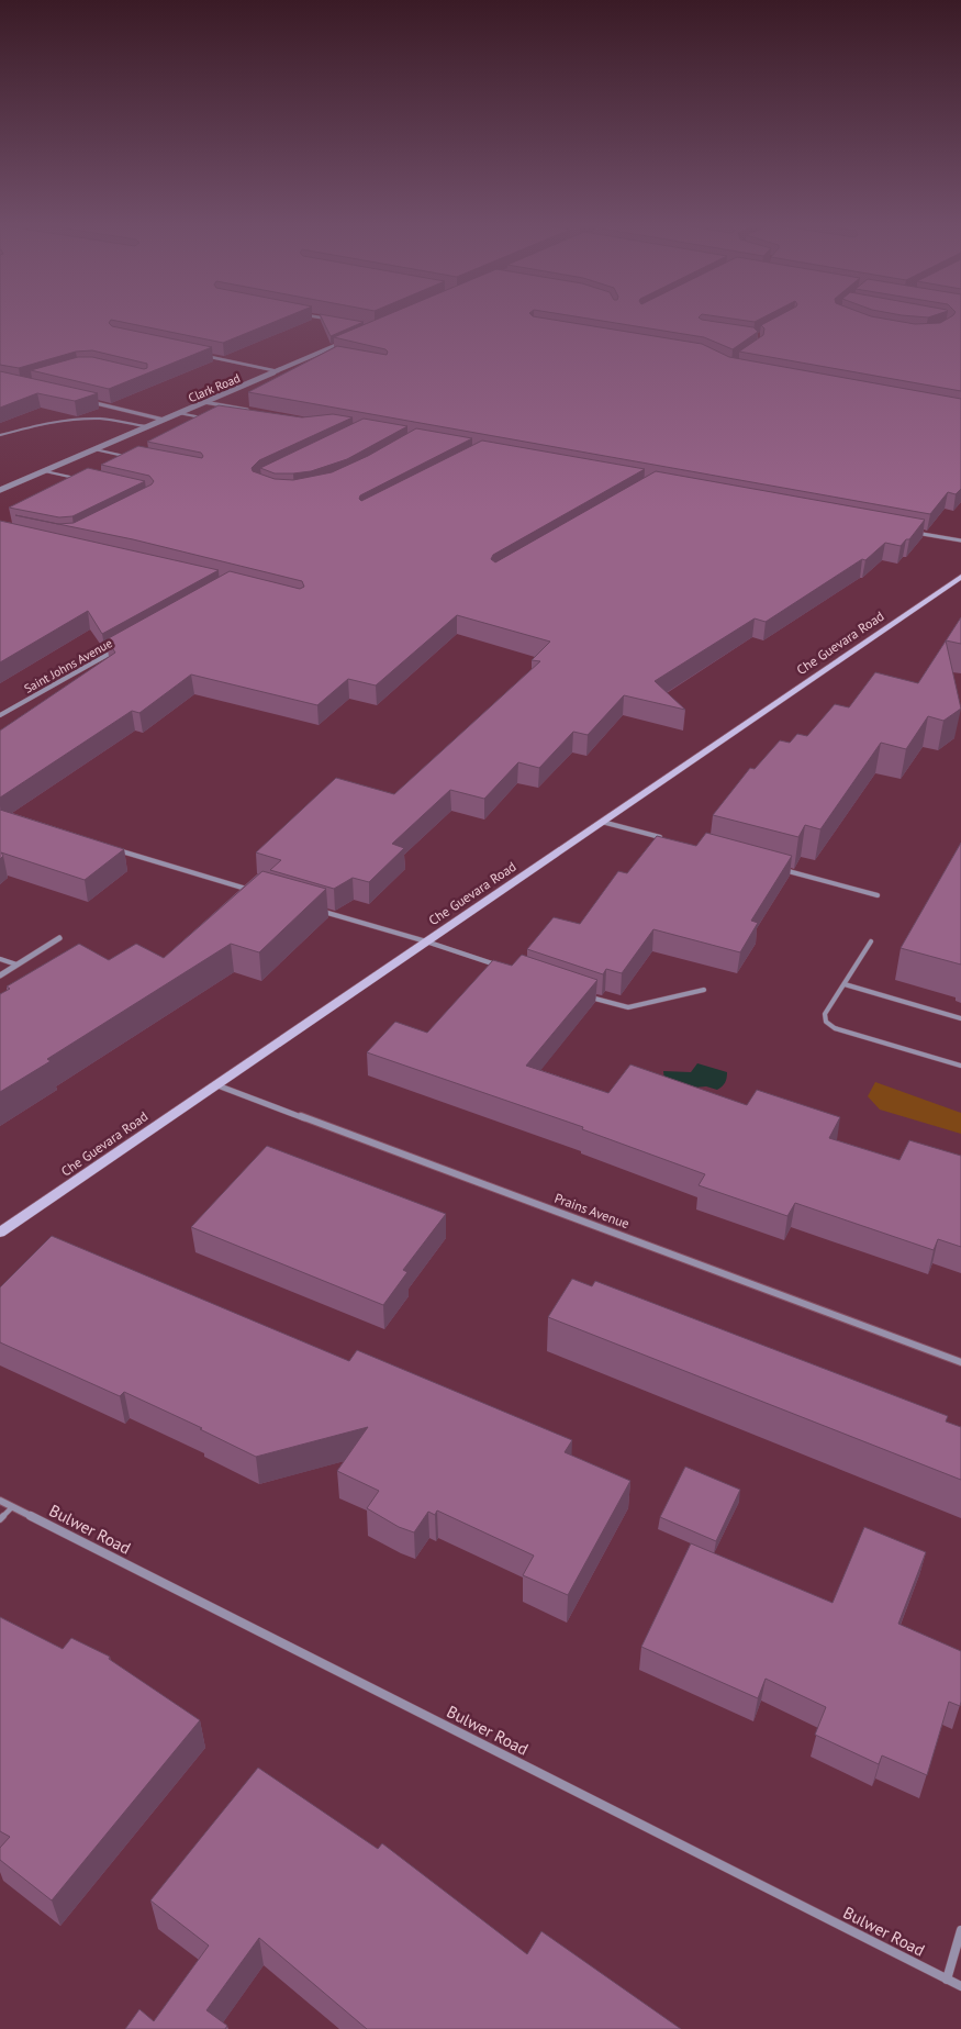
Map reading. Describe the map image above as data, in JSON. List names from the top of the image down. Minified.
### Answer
{"streets":{"main road":["Che Guevara Road"],"street":["Clark Road","Saint Johns Avenue","Prains Avenue","Bulwer Road"]},"crossings":[["Che Guevara Road","Prains Avenue"]]}
